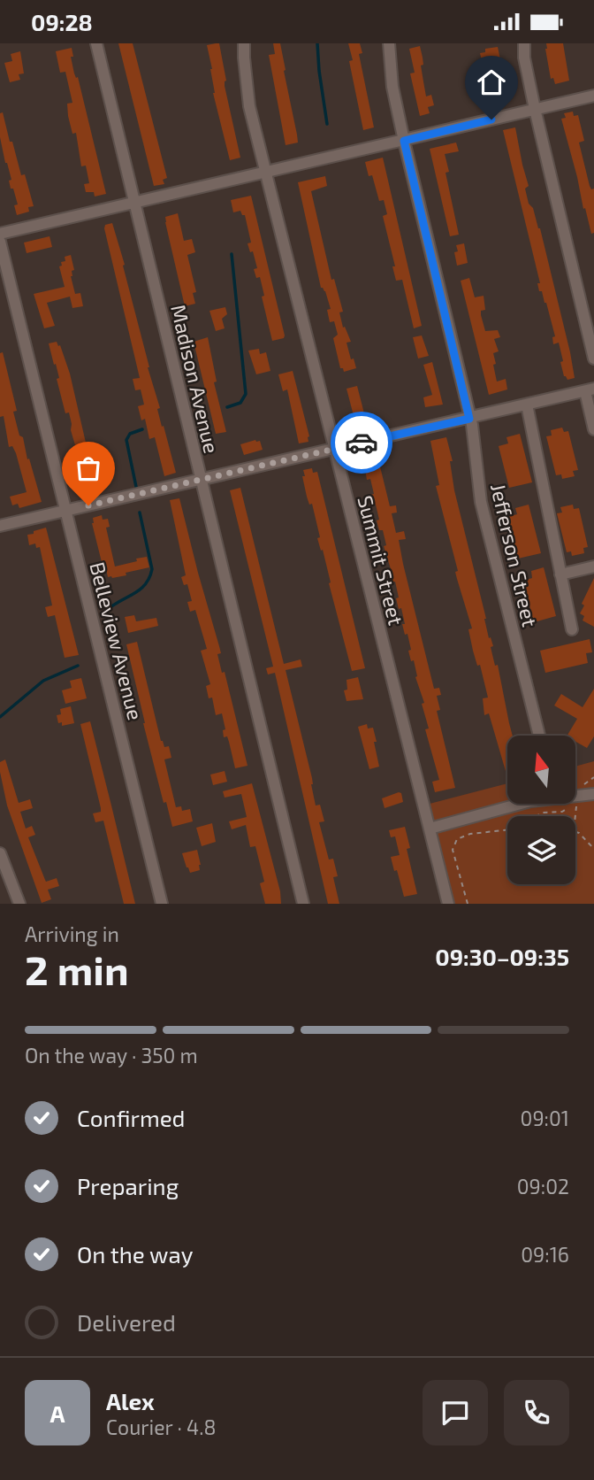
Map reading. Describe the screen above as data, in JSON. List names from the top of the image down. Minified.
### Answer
{"streets":{"street":["Madison Avenue","Jefferson Street","Summit Street","Belleview Avenue"]},"north":"top","page":{"status":"09:28","heading":["2 min","Arriving in","09:30–09:35"],"panel":["Alex","Courier · 4.8"],"bar":"On the way · 350 m","list":[["Confirmed","09:01"],["Preparing","09:02"],["On the way","09:16"],"Delivered"],"round":"A"}}
